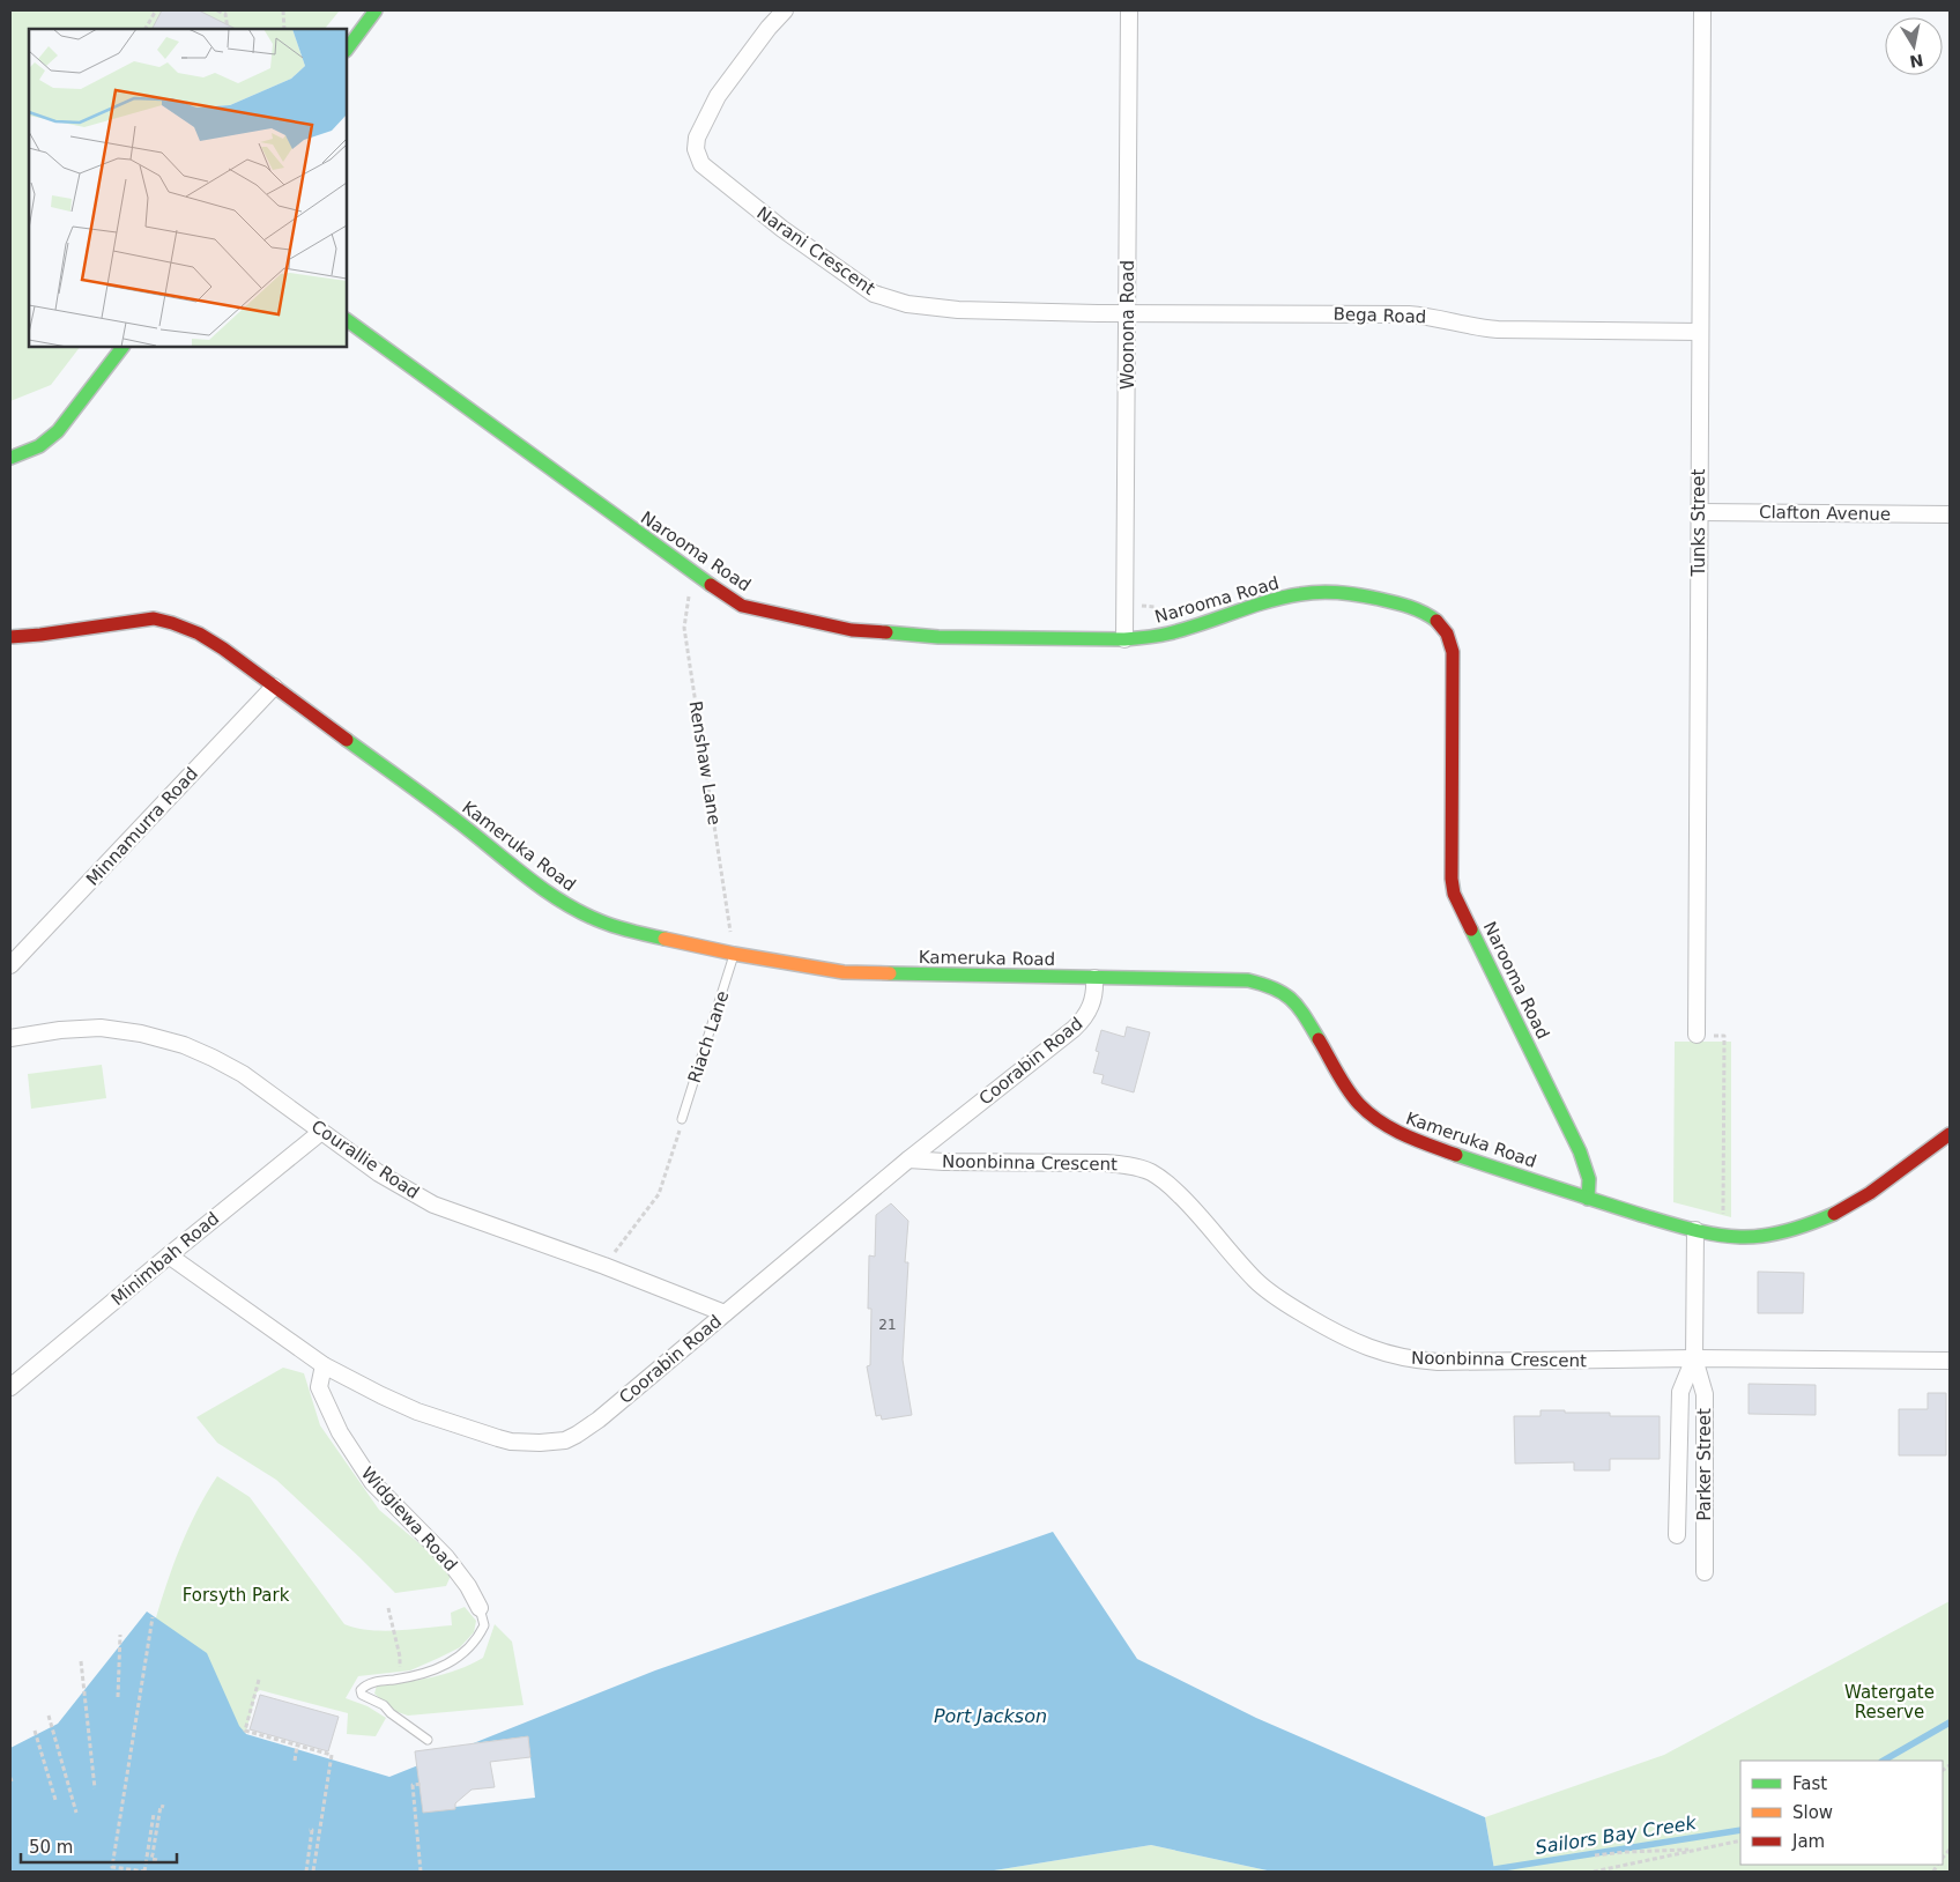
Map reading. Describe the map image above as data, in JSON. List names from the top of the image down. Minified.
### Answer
{"streets":{"street":["Narani Crescent","Bega Road","Woonona Road","Clafton Avenue","Tunks Street","Narooma Road","Minnamurra Road","Kameruka Road","Coorabin Road","Courallie Road","Noonbinna Crescent","Minimbah Road","Parker Street","Widgiewa Road"],"lane":["Riach Lane"],"path":["Renshaw Lane"]},"crossings":[["Narani Crescent","Bega Road"],["Narani Crescent","Woonona Road"],["Bega Road","Woonona Road"],["Bega Road","Tunks Street"],["Woonona Road","Narooma Road"],["Clafton Avenue","Tunks Street"],["Narooma Road","Renshaw Lane"],["Narooma Road","Kameruka Road"],["Renshaw Lane","Kameruka Road"],["Renshaw Lane","Riach Lane"],["Minnamurra Road","Kameruka Road"],["Kameruka Road","Riach Lane"],["Kameruka Road","Coorabin Road"],["Kameruka Road","Parker Street"],["Coorabin Road","Courallie Road"],["Coorabin Road","Noonbinna Crescent"],["Coorabin Road","Minimbah Road"],["Coorabin Road","Widgiewa Road"],["Courallie Road","Minimbah Road"],["Noonbinna Crescent","Parker Street"]],"water":["Port Jackson","Sailors Bay Creek"],"parks":["Forsyth Park","Watergate Reserve"],"house_numbers":["21"],"legend":["Fast","Slow","Jam"],"scale_bar":"50 m","north":"bottom"}
